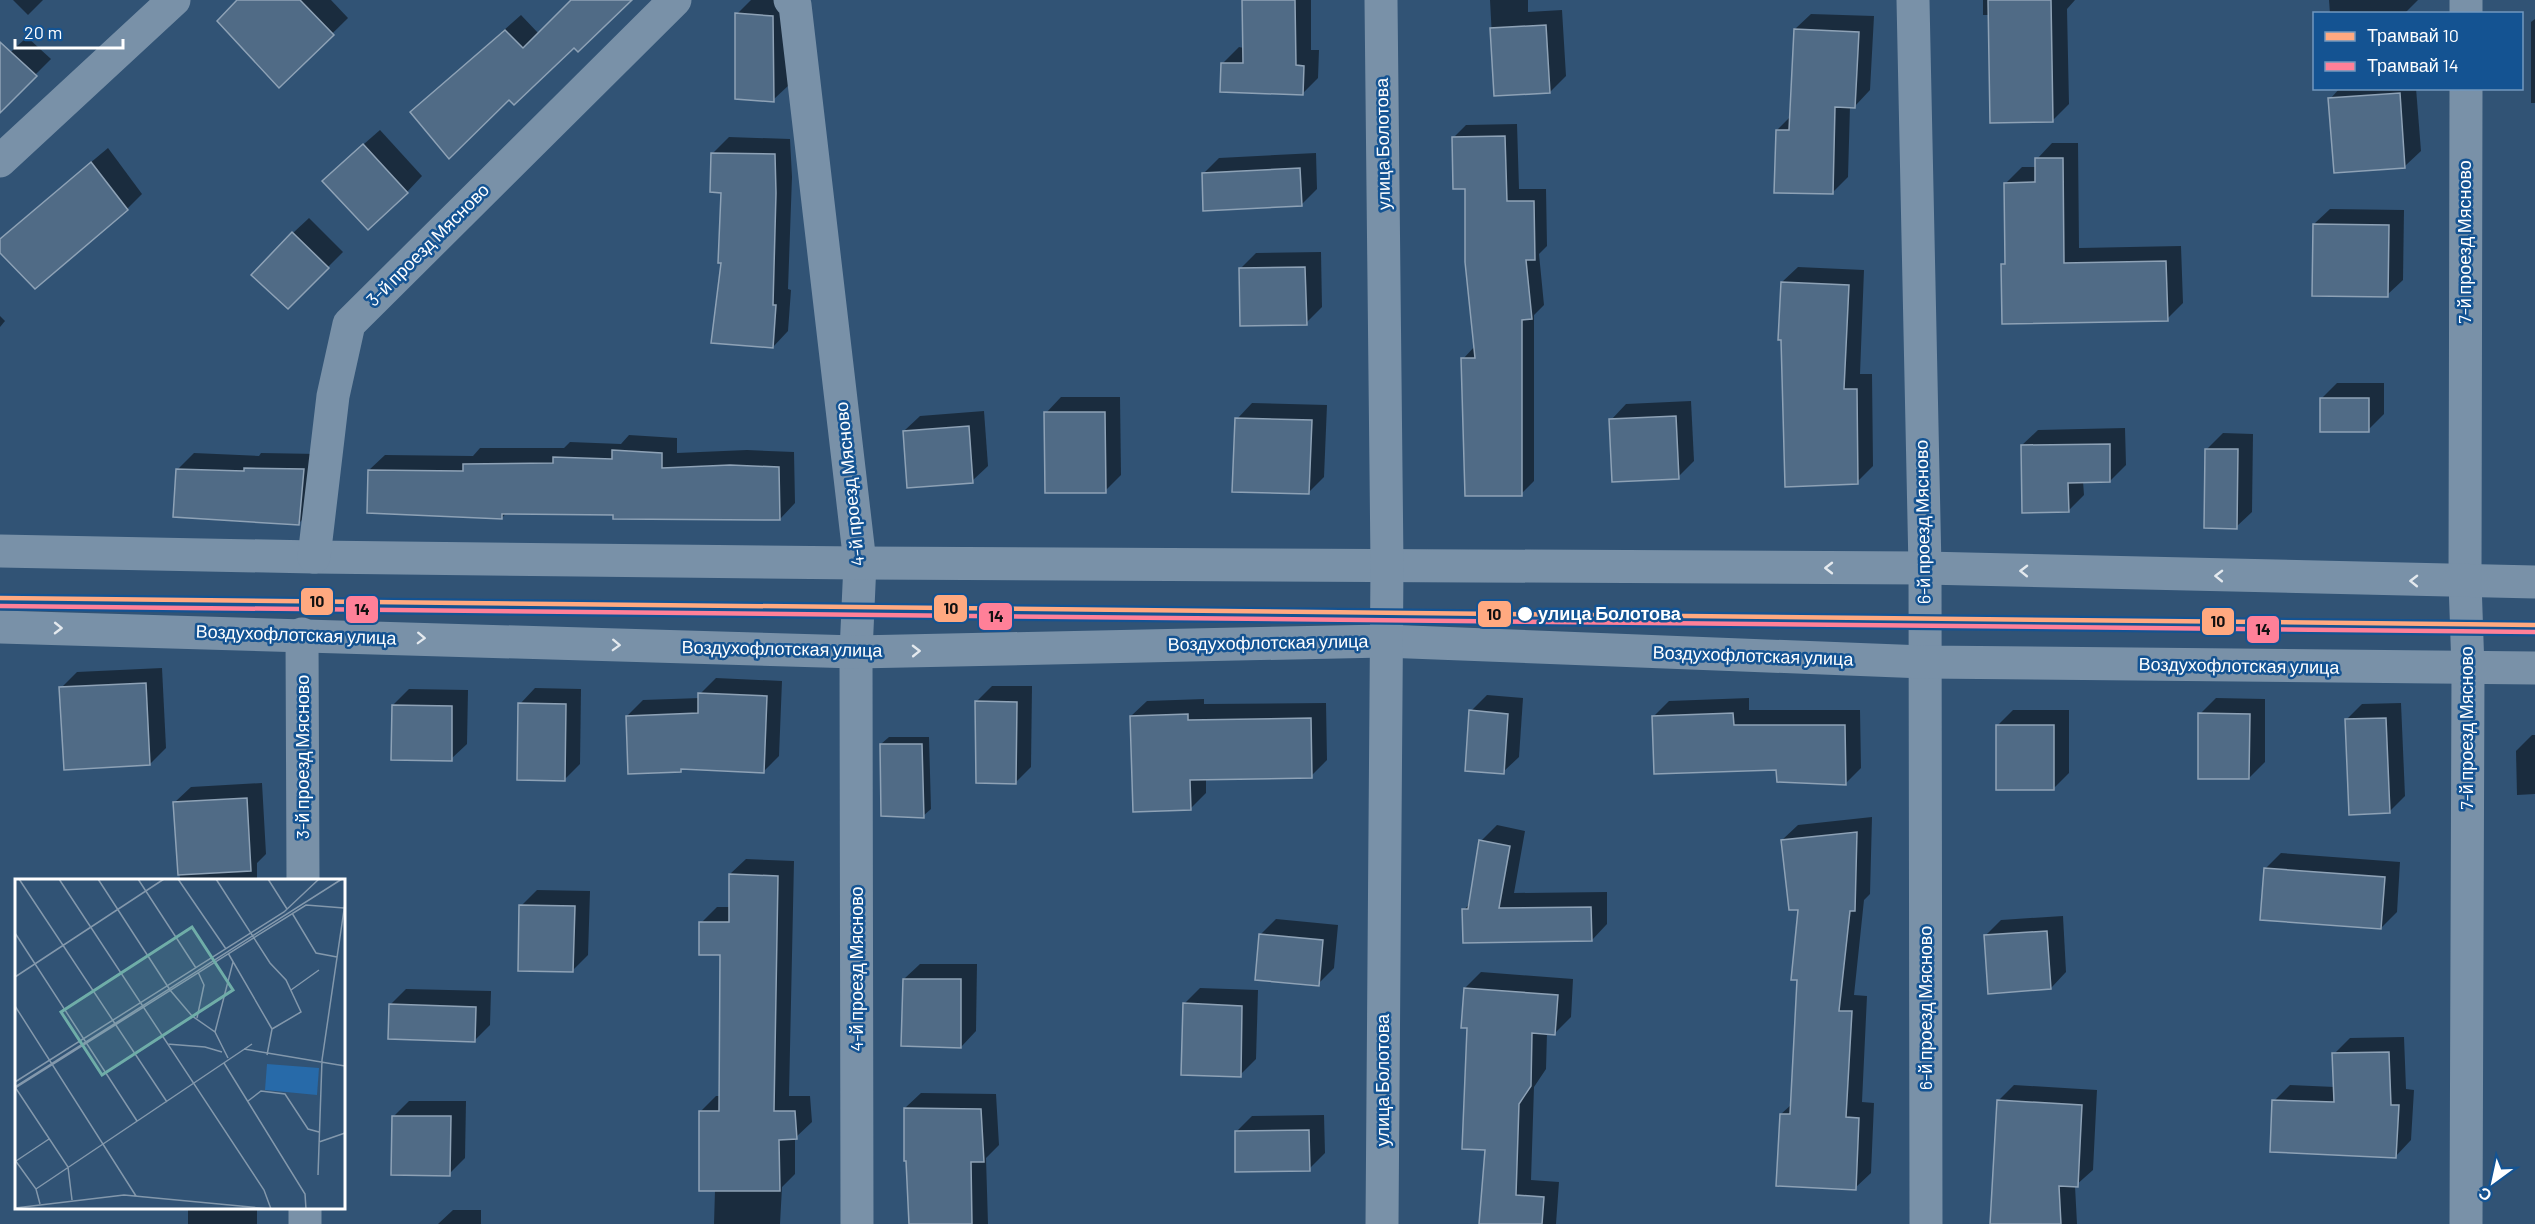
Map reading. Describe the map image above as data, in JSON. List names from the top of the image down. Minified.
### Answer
{"streets":{"street":["улица Болотова","7-й проезд Мясново","3-й проезд Мясново","4-й проезд Мясново","6-й проезд Мясново","Воздухофлотская улица"]},"crossings":[["улица Болотова","Воздухофлотская улица"],["7-й проезд Мясново","Воздухофлотская улица"],["3-й проезд Мясново","Воздухофлотская улица"],["4-й проезд Мясново","Воздухофлотская улица"],["6-й проезд Мясново","Воздухофлотская улица"]],"places":["улица Болотова"],"lines":["tram line 10","tram line 14"],"legend":["Трамвай 10","Трамвай 14"],"scale_bar":"20 m","north":"bottom left"}
